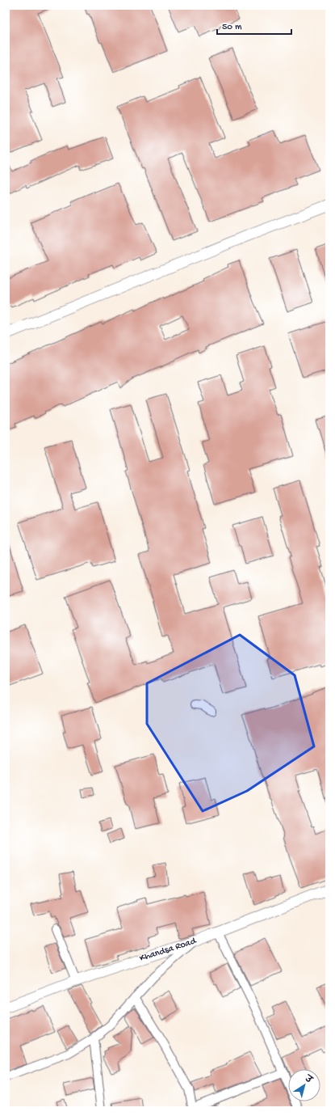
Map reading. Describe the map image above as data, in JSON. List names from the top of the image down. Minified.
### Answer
{"streets":{"street":["Khandsa Road"]},"scale_bar":"50 m","north":"top right"}
